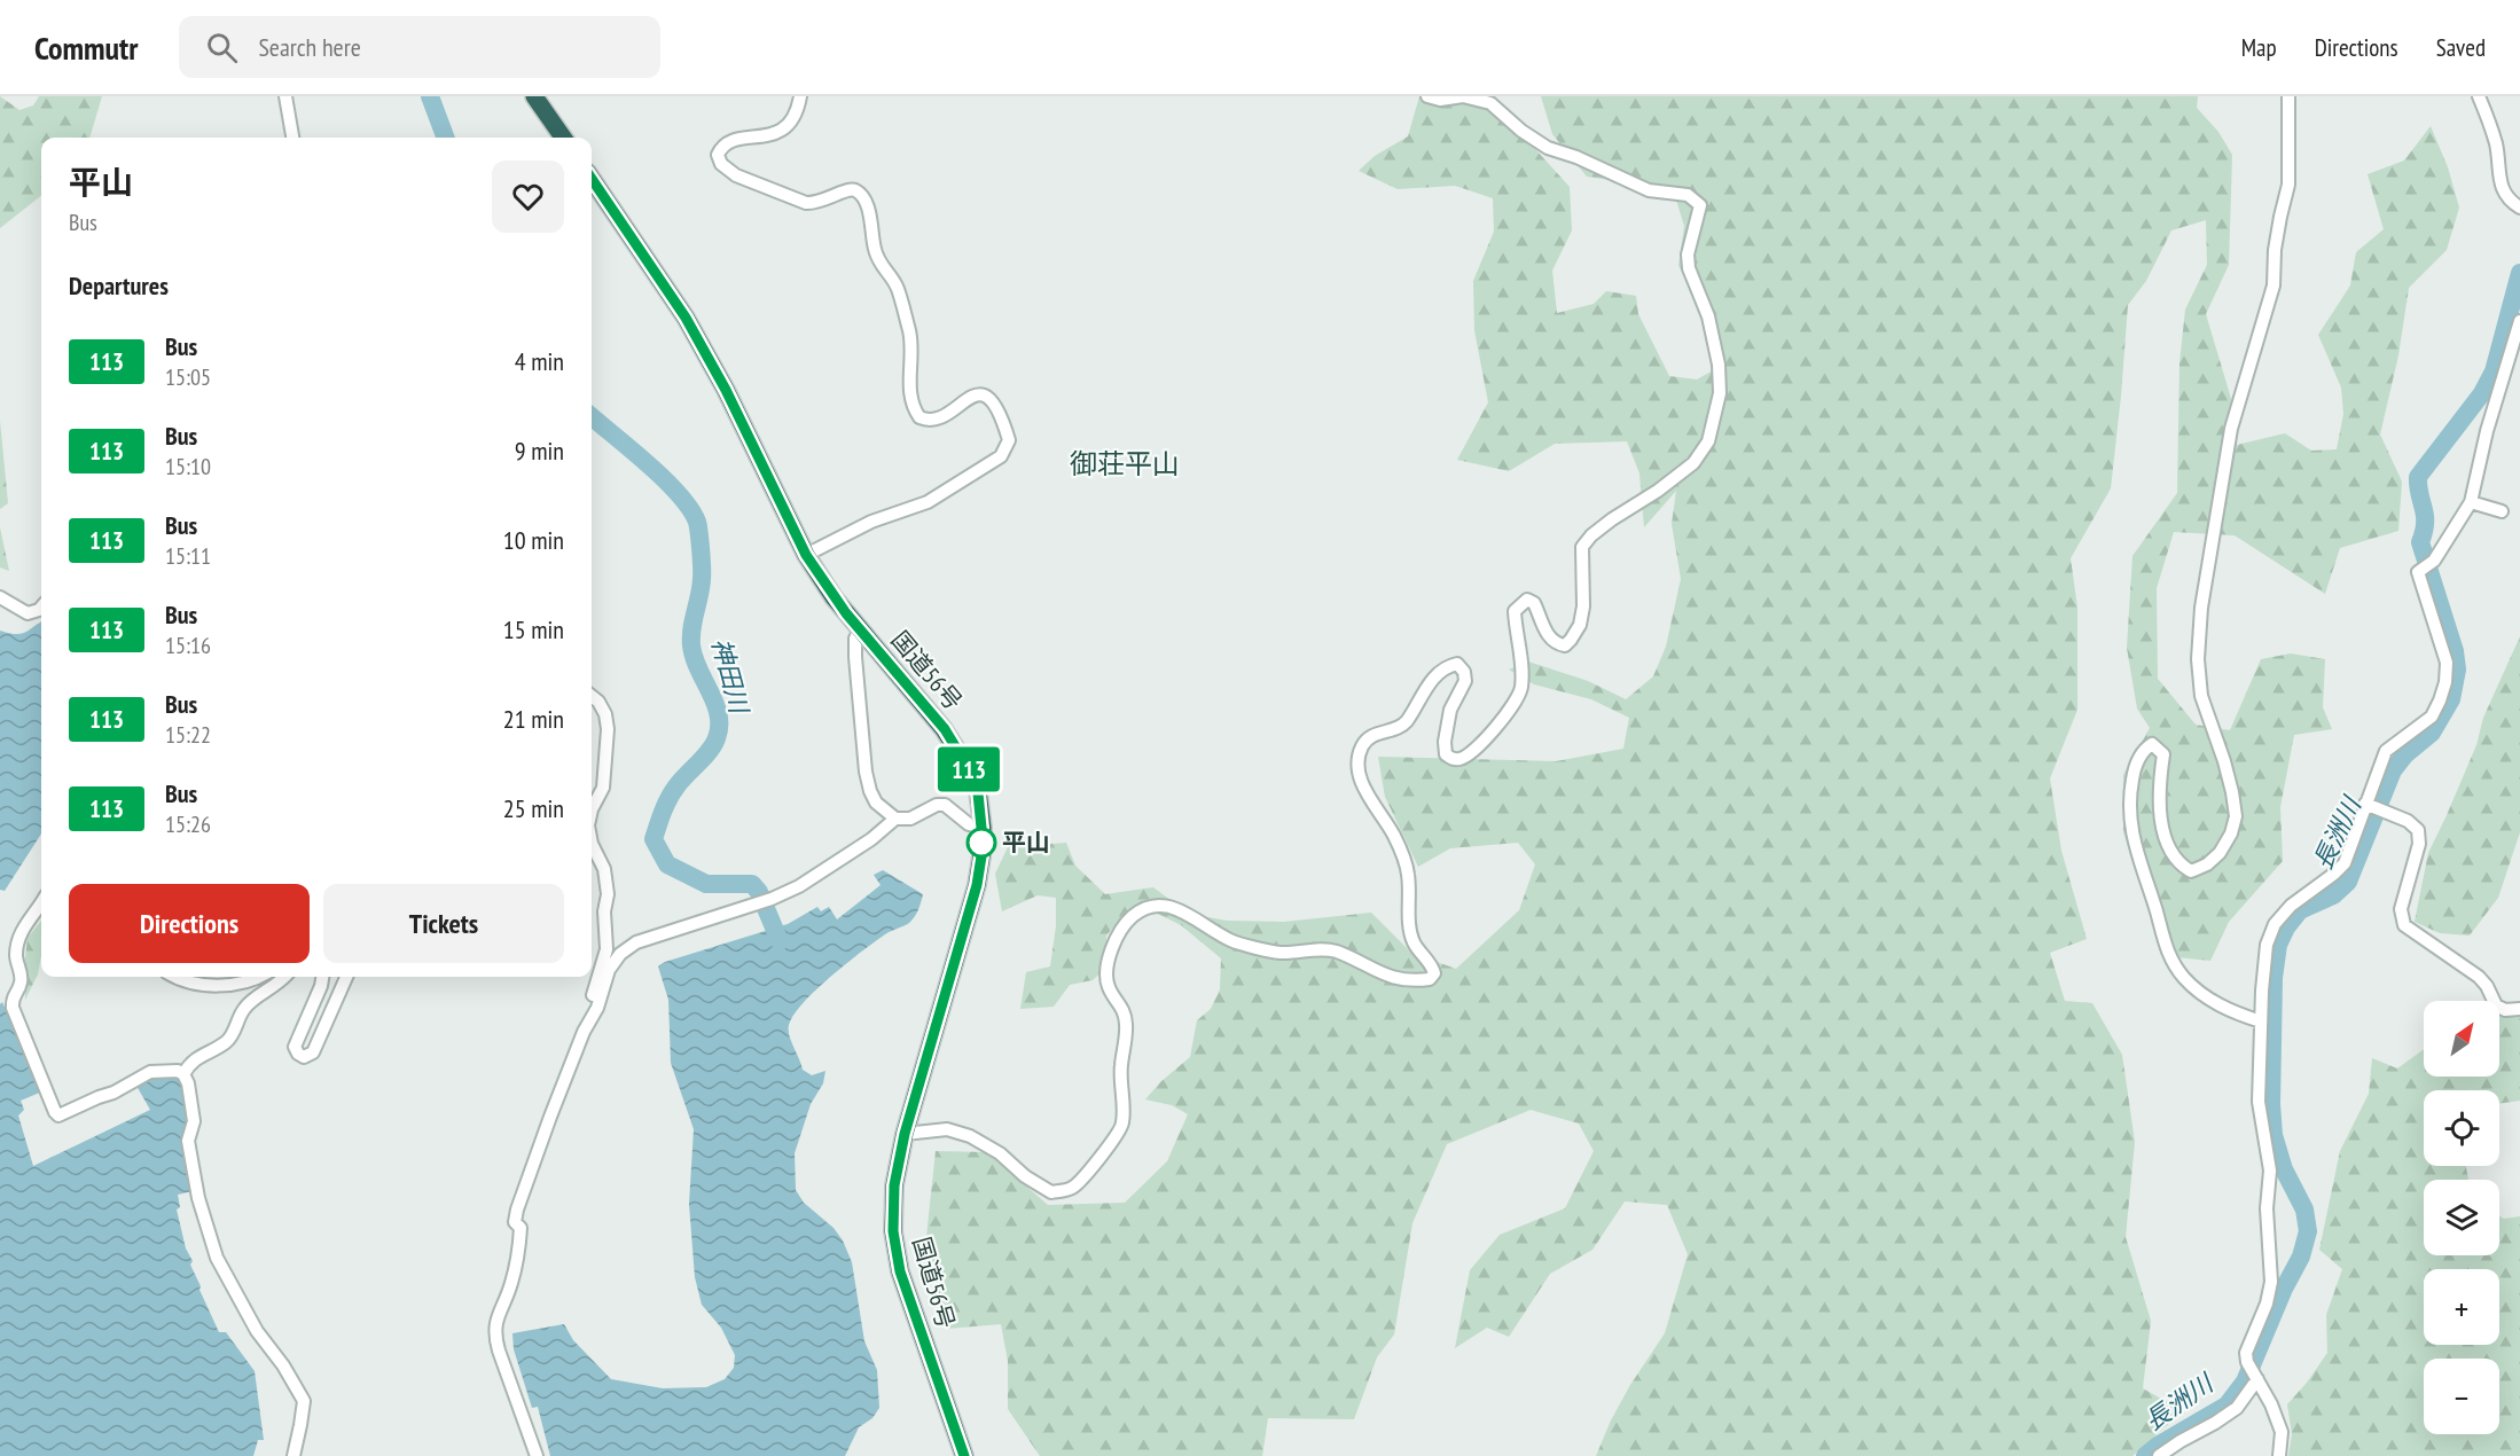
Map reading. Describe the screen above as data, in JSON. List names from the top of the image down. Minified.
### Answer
{"streets":{"highway":["国道56号"]},"districts":["御荘平山"],"water":["神田川","長洲川"],"places":["平山"],"lines":["bus line 113"],"north":"top right","page":{"header":"Commutr","search":"Search here","nav":["Map","Directions","Saved"],"on_map":"113","heading":[["平山","Bus"],"Departures"],"list":[{"mark":"113","name":"Bus","note":"15:05","value":"4 min"},{"mark":"113","name":"Bus","note":"15:10","value":"9 min"},{"mark":"113","name":"Bus","note":"15:11","value":"10 min"},{"mark":"113","name":"Bus","note":"15:16","value":"15 min"},{"mark":"113","name":"Bus","note":"15:22","value":"21 min"},{"mark":"113","name":"Bus","note":"15:26","value":"25 min"}],"buttons":["Directions","Tickets"],"map_buttons":["+","−"]}}
